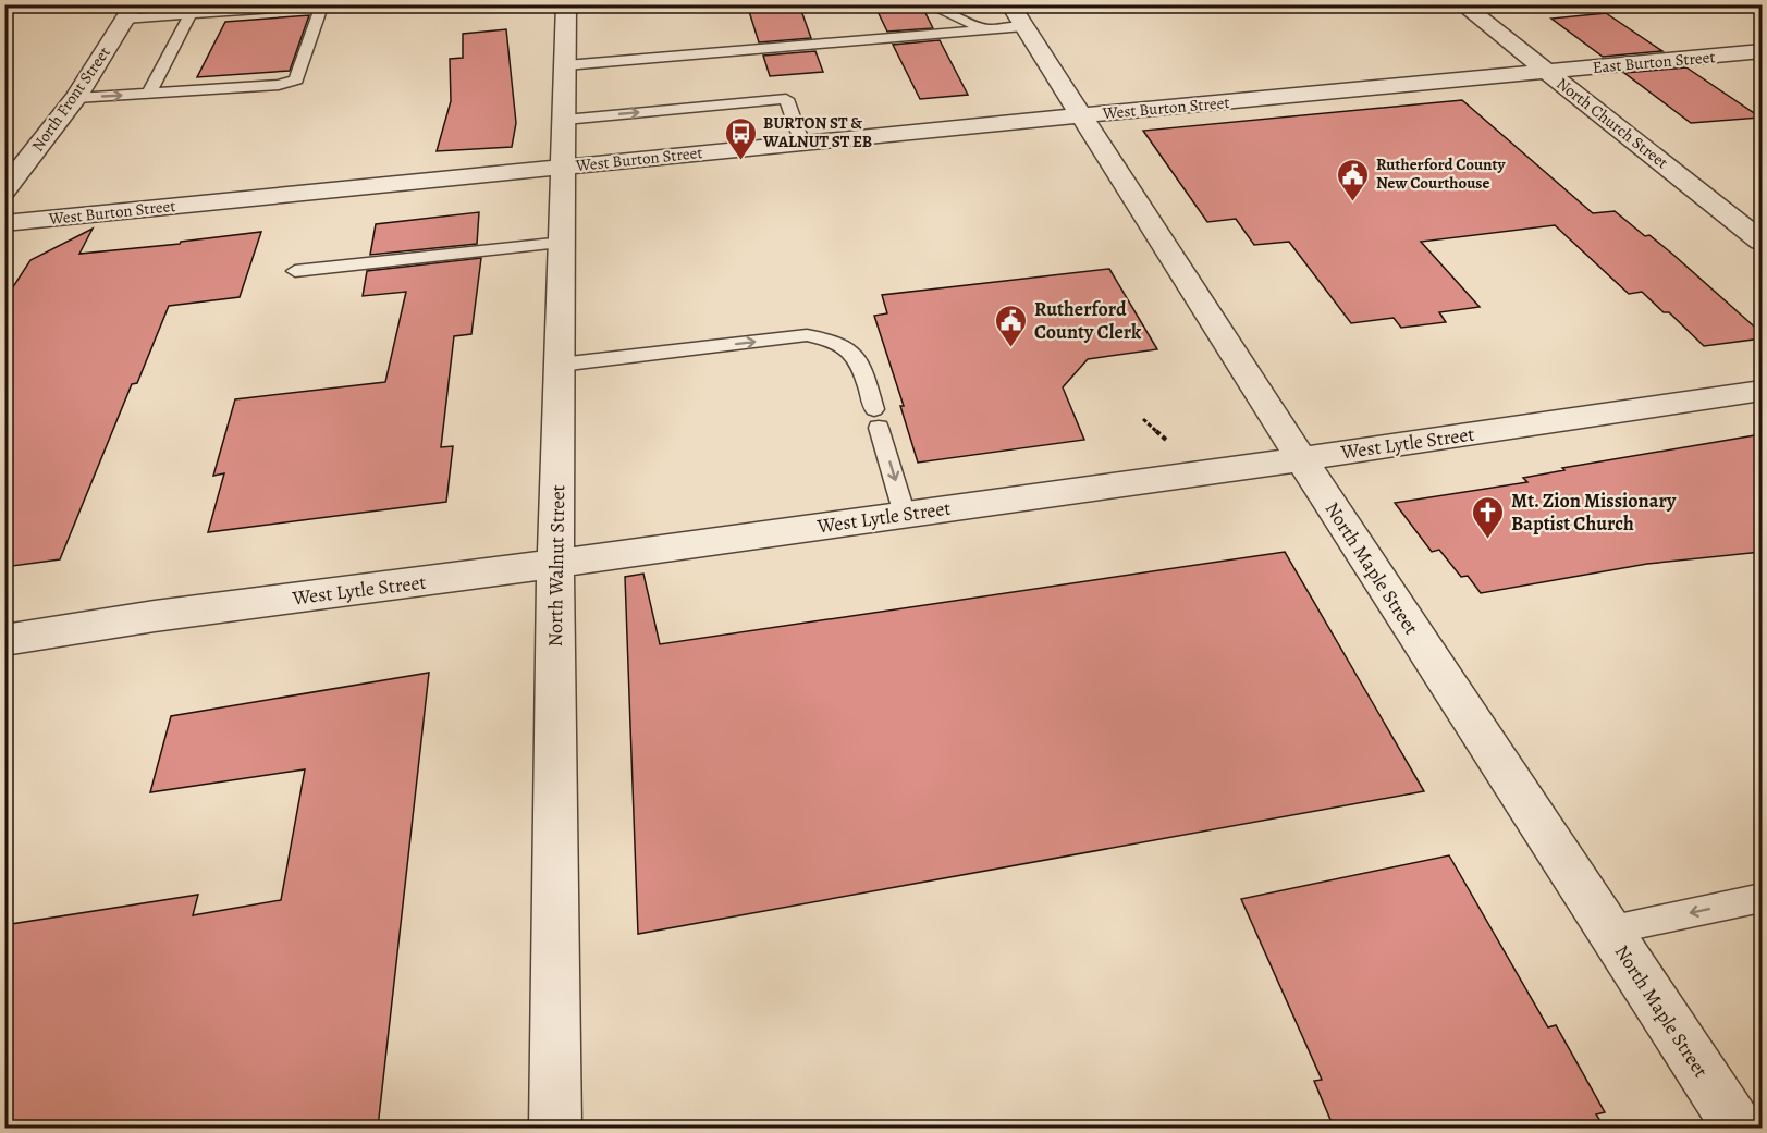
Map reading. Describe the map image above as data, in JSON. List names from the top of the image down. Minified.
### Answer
{"streets":{"street":["East Burton Street","North Front Street","West Burton Street","North Church Street","West Lytle Street","North Walnut Street","North Maple Street"]},"crossings":[["East Burton Street","West Burton Street"],["East Burton Street","North Church Street"],["West Burton Street","North Church Street"],["West Burton Street","North Walnut Street"],["West Burton Street","North Maple Street"],["West Lytle Street","North Walnut Street"],["West Lytle Street","North Maple Street"]],"places":{"bus stop":["BURTON ST & WALNUT ST EB"],"public building":["Rutherford County New Courthouse","Rutherford County Clerk"],"church":["Mt. Zion Missionary Baptist Church"]}}
